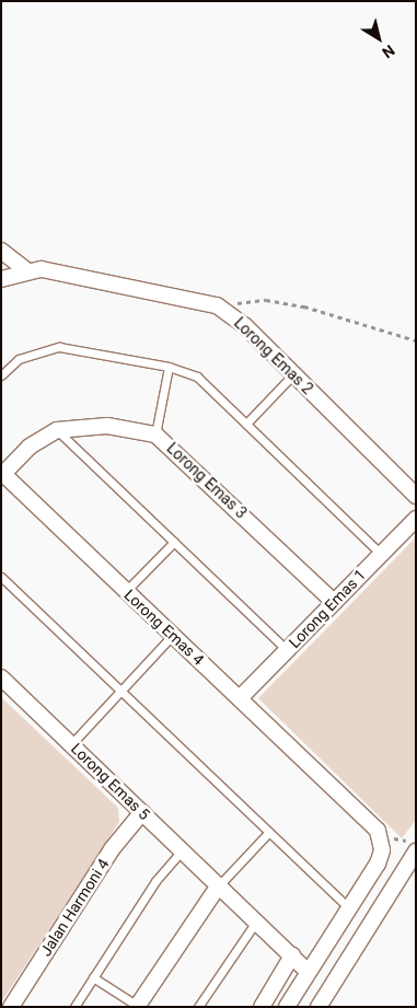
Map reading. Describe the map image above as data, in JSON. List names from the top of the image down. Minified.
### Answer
{"streets":{"street":["Lorong Emas 2","Lorong Emas 3","Lorong Emas 1","Lorong Emas 4","Lorong Emas 5","Jalan Harmoni 4"]},"crossings":[["Lorong Emas 3","Lorong Emas 1"],["Lorong Emas 3","Lorong Emas 4"],["Lorong Emas 1","Lorong Emas 4"],["Lorong Emas 5","Jalan Harmoni 4"]],"north":"bottom right"}
